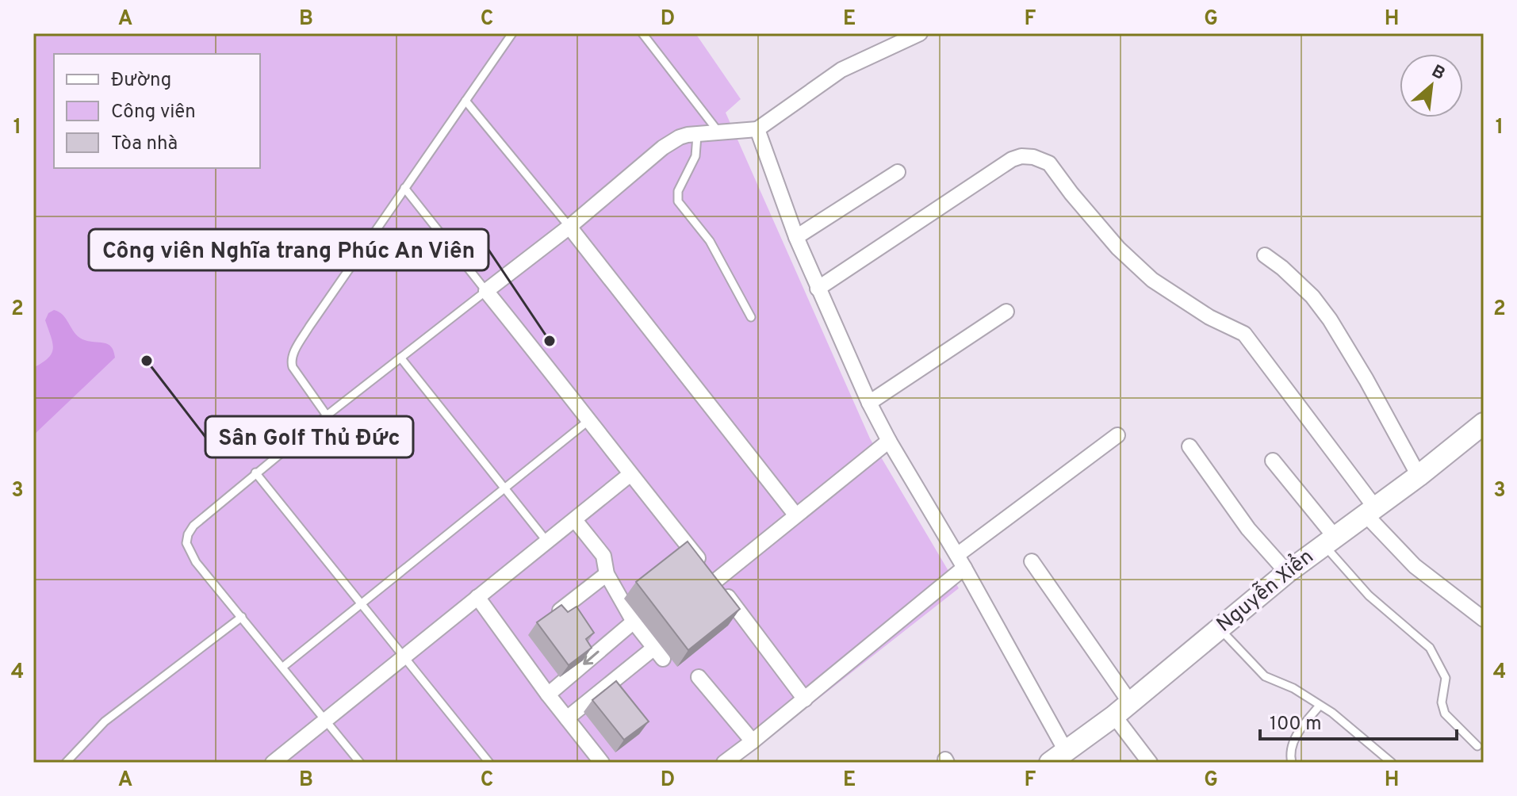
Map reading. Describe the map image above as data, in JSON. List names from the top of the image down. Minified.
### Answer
{"streets":{"main road":["Nguyễn Xiển"]},"places":["Công viên Nghĩa trang Phúc An Viên","Sân Golf Thủ Đức"],"legend":["Đường","Công viên","Tòa nhà"],"scale_bar":"100 m","north":"top right","grid":{"columns":["A","B","C","D","E","F","G","H"],"rows":["1","2","3","4"]}}
